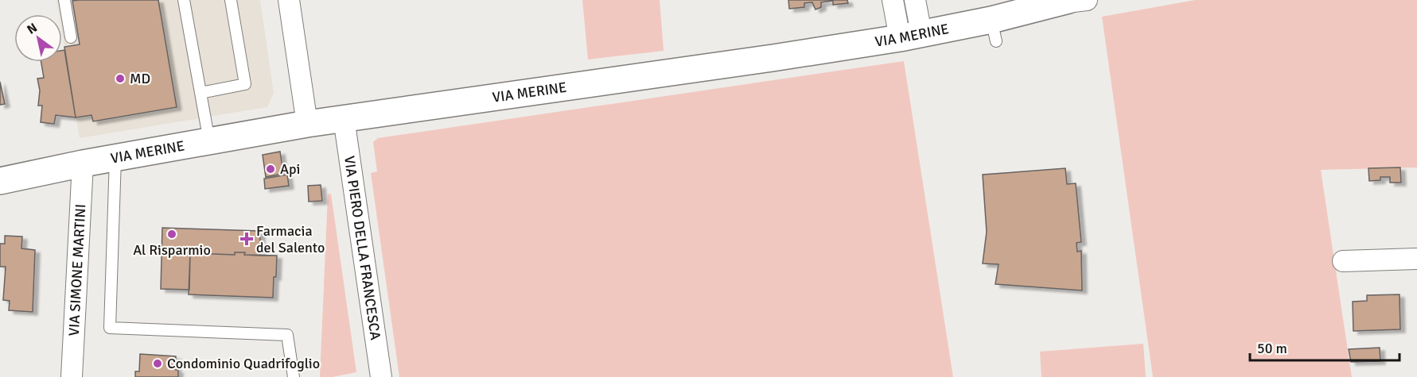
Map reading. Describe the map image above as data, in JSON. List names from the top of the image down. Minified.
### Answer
{"streets":{"main road":["VIA MERINE"],"street":["VIA PIERO DELLA FRANCESCA","VIA SIMONE MARTINI"]},"crossings":[["VIA MERINE","VIA PIERO DELLA FRANCESCA"],["VIA MERINE","VIA SIMONE MARTINI"]],"places":{"other":["MD","Api","Al Risparmio","Condominio Quadrifoglio"],"health":["Farmacia del Salento"]},"scale_bar":"50 m","north":"top left"}
